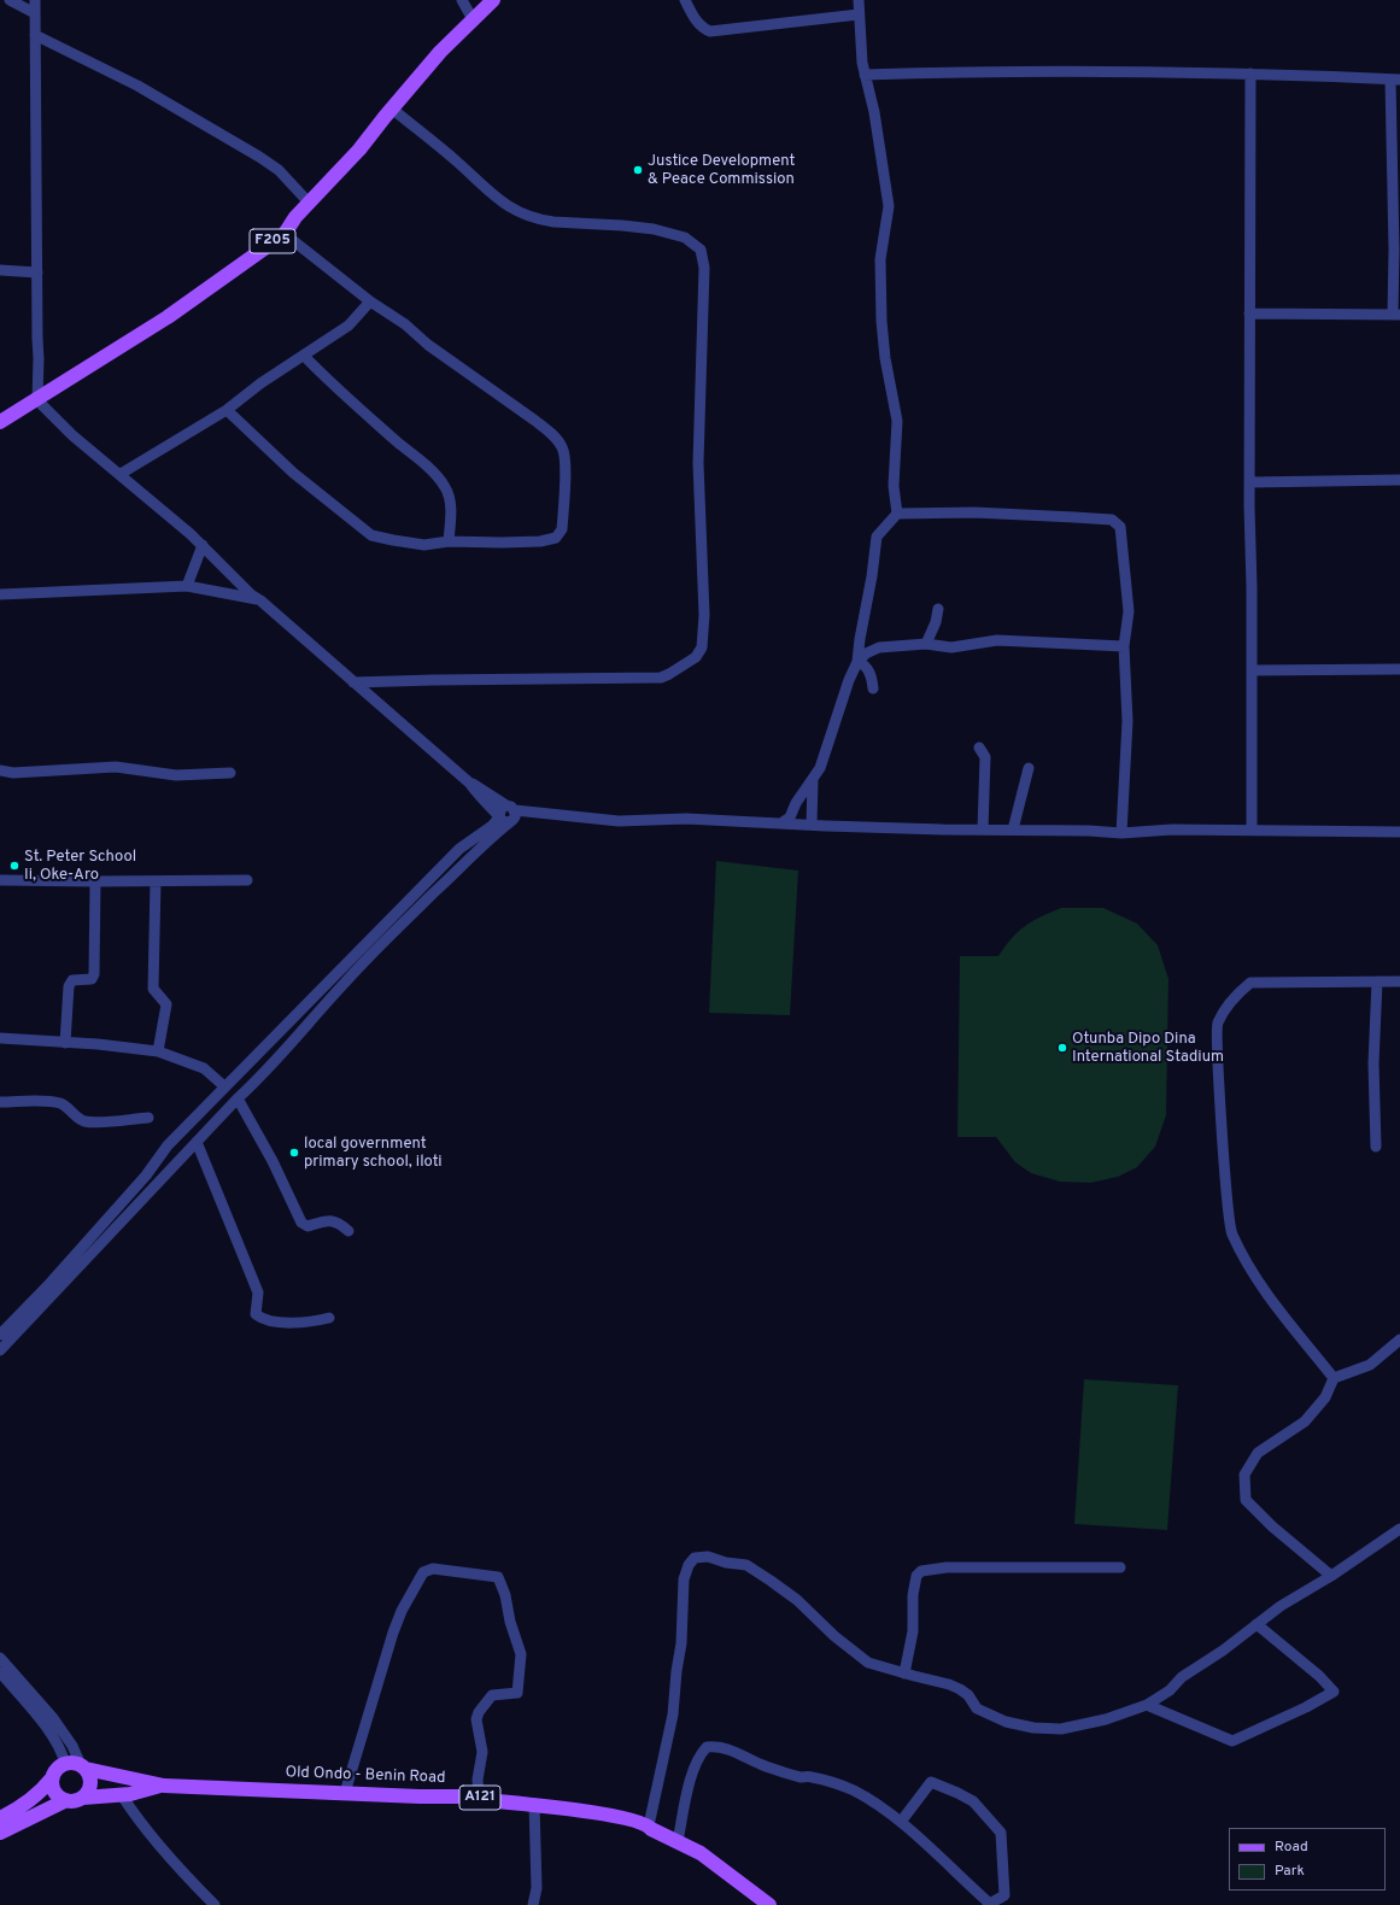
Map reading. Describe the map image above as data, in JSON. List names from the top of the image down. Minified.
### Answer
{"streets":{"main road":["F205","Old Ondo - Benin Road","A121"]},"places":["Justice Development & Peace Commission","St. Peter School Ii, Oke-Aro","Otunba Dipo Dina International Stadium","local government primary school, iloti"],"legend":["Road","Park"]}
